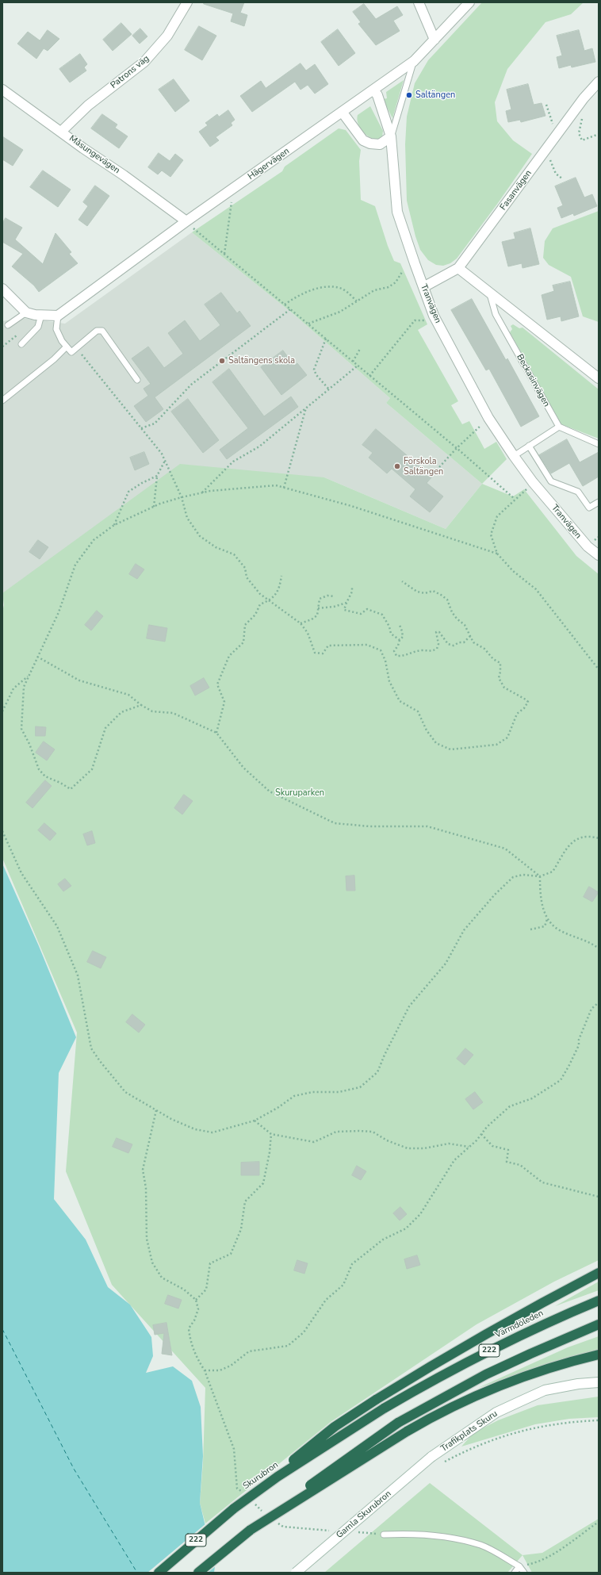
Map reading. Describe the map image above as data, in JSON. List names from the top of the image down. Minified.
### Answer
{"streets":{"highway":["Värmdöleden","222","Skurubron"],"street":["Patrons väg","Måsungevägen","Hägervägen","Fasanvägen","Tranvägen","Trafikplats Skuru","Gamla Skurubron"],"lane":["Beckasinvägen"]},"crossings":[["Patrons väg","Måsungevägen"],["Måsungevägen","Hägervägen"],["Hägervägen","Tranvägen"],["Fasanvägen","Tranvägen"],["Värmdöleden","Skurubron"],["Trafikplats Skuru","Gamla Skurubron"]],"parks":["Skuruparken"],"places":["Saltängen","Saltängens skola","Förskola Saltängen"]}
